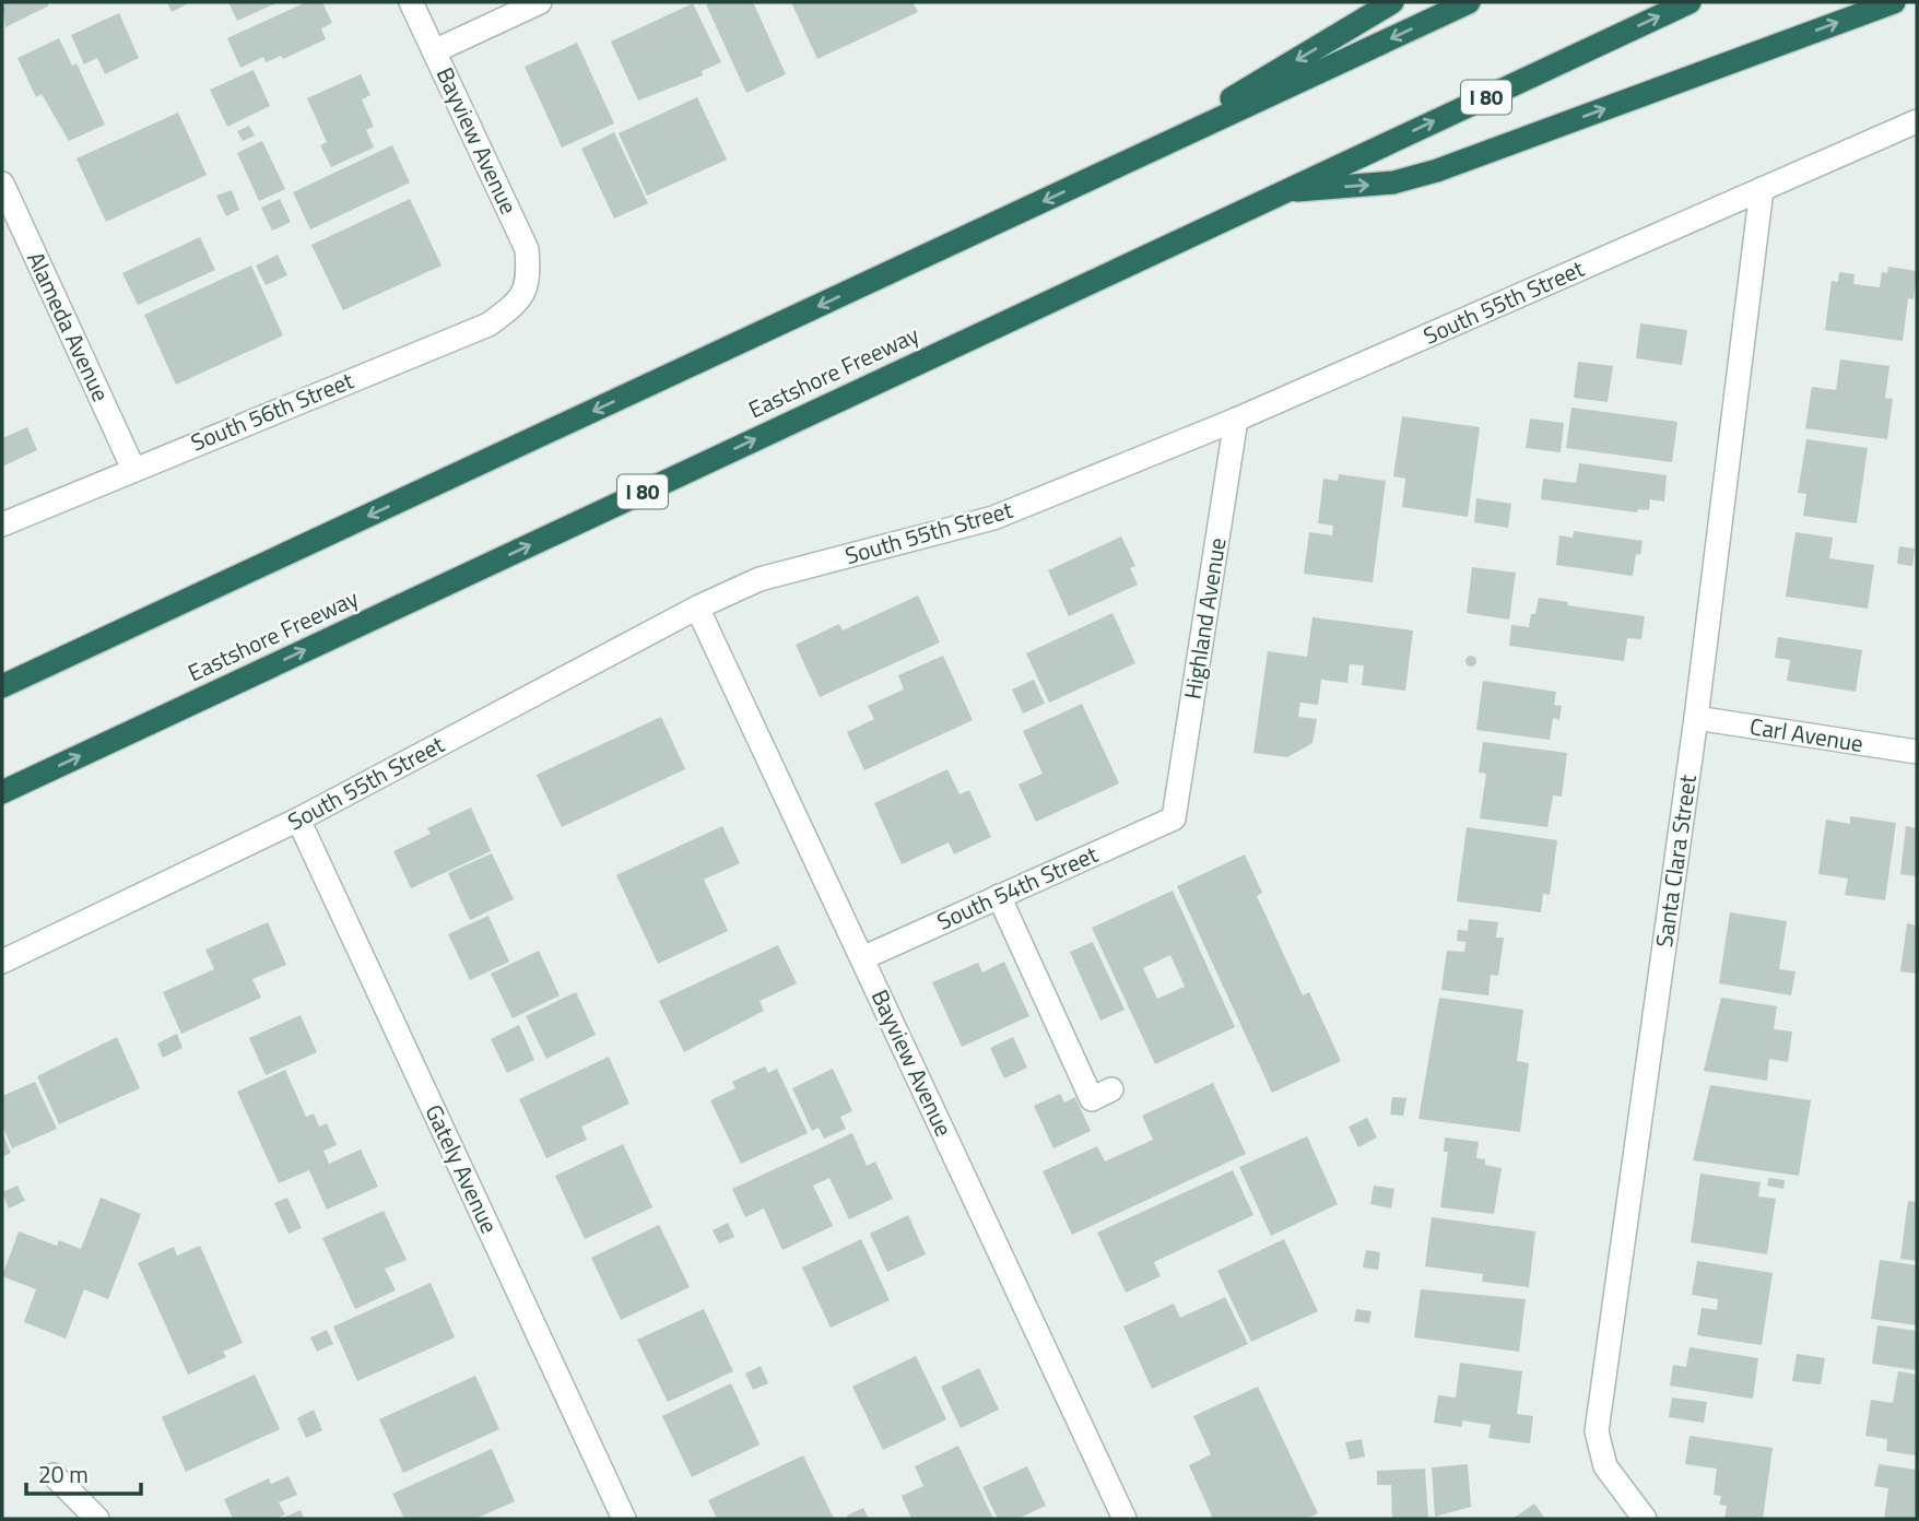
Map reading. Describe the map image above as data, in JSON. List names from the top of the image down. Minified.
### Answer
{"streets":{"highway":["I 80","Eastshore Freeway"],"street":["Bayview Avenue","South 55th Street","Alameda Avenue","South 56th Street","Highland Avenue","Carl Avenue","Santa Clara Street","South 54th Street","Gately Avenue"]},"crossings":[["Bayview Avenue","South 55th Street"],["Bayview Avenue","South 56th Street"],["Bayview Avenue","South 54th Street"],["South 55th Street","Highland Avenue"],["South 55th Street","Santa Clara Street"],["South 55th Street","Gately Avenue"],["Alameda Avenue","South 56th Street"],["Highland Avenue","South 54th Street"],["Carl Avenue","Santa Clara Street"]],"scale_bar":"20 m"}
